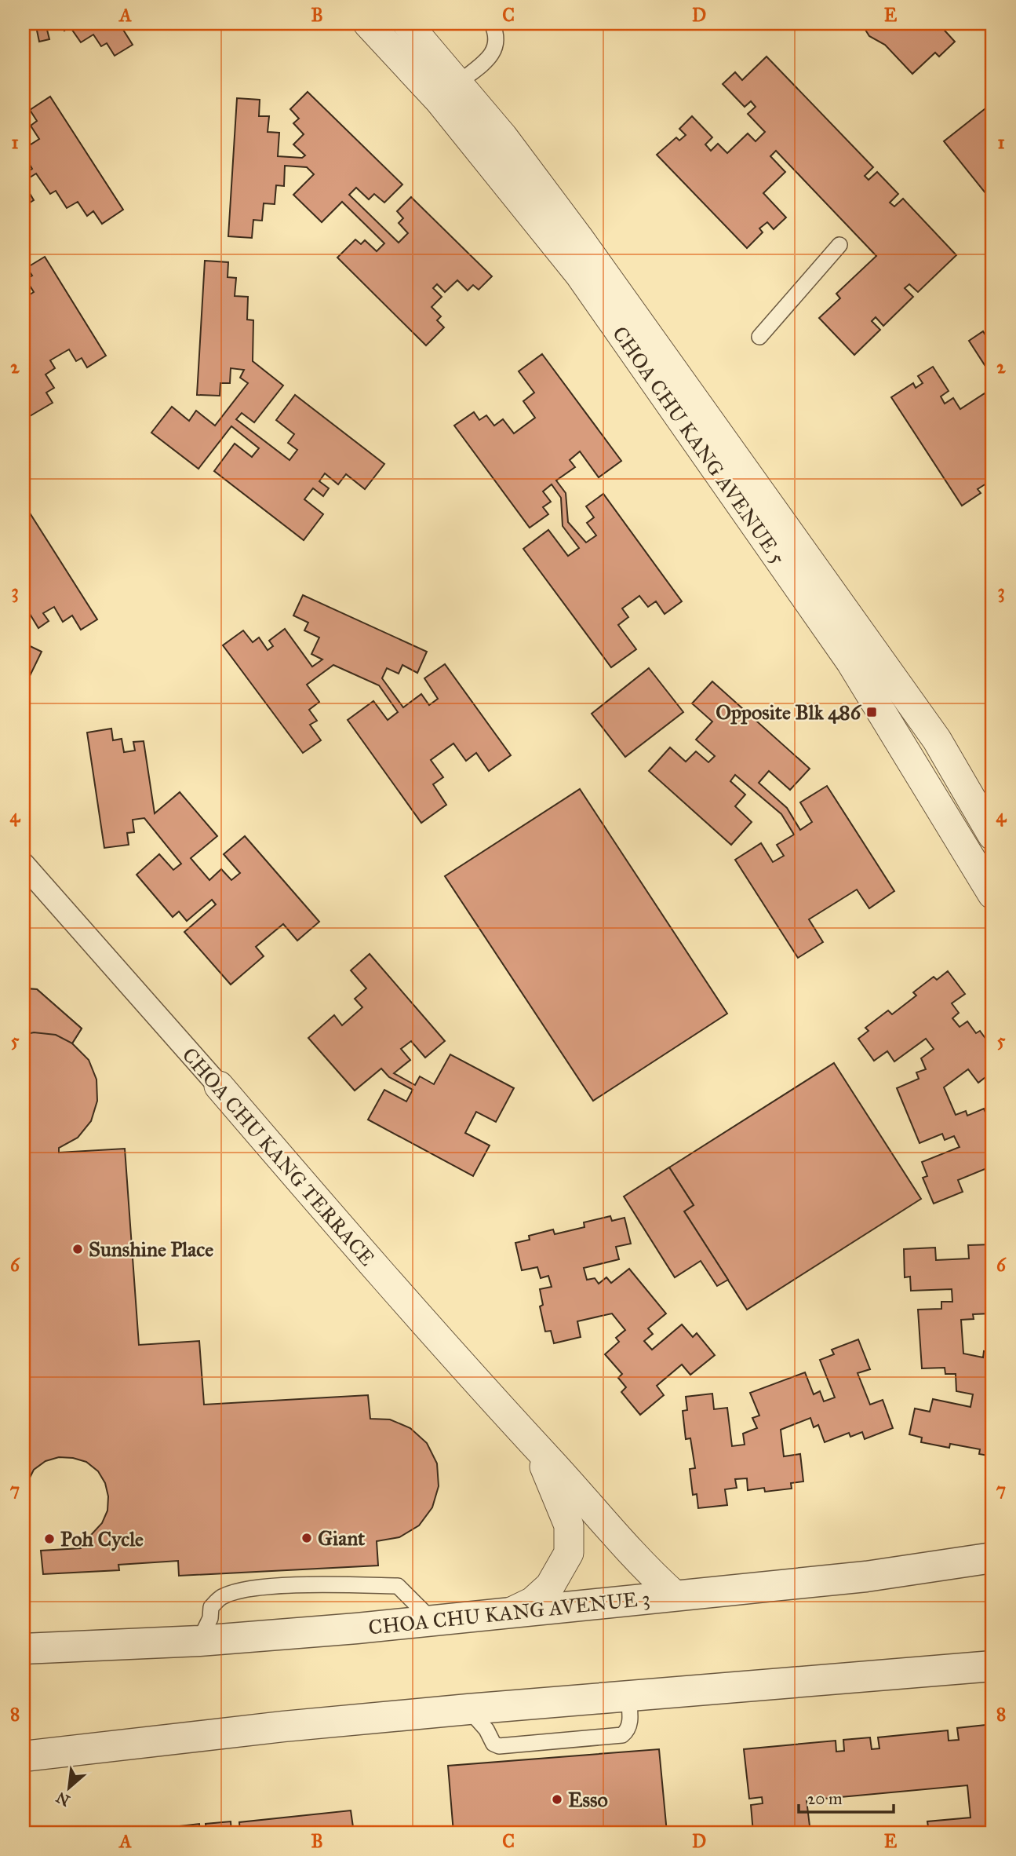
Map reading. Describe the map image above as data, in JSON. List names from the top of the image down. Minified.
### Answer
{"streets":{"street":["CHOA CHU KANG AVENUE 5","CHOA CHU KANG TERRACE","CHOA CHU KANG AVENUE 3"]},"crossings":[["CHOA CHU KANG TERRACE","CHOA CHU KANG AVENUE 3"]],"places":{"transit":["Opposite Blk 486"],"other":["Sunshine Place","Giant","Poh Cycle","Esso"]},"scale_bar":"20 m","north":"bottom left","grid":{"columns":["A","B","C","D","E"],"rows":["1","2","3","4","5","6","7","8"]}}
